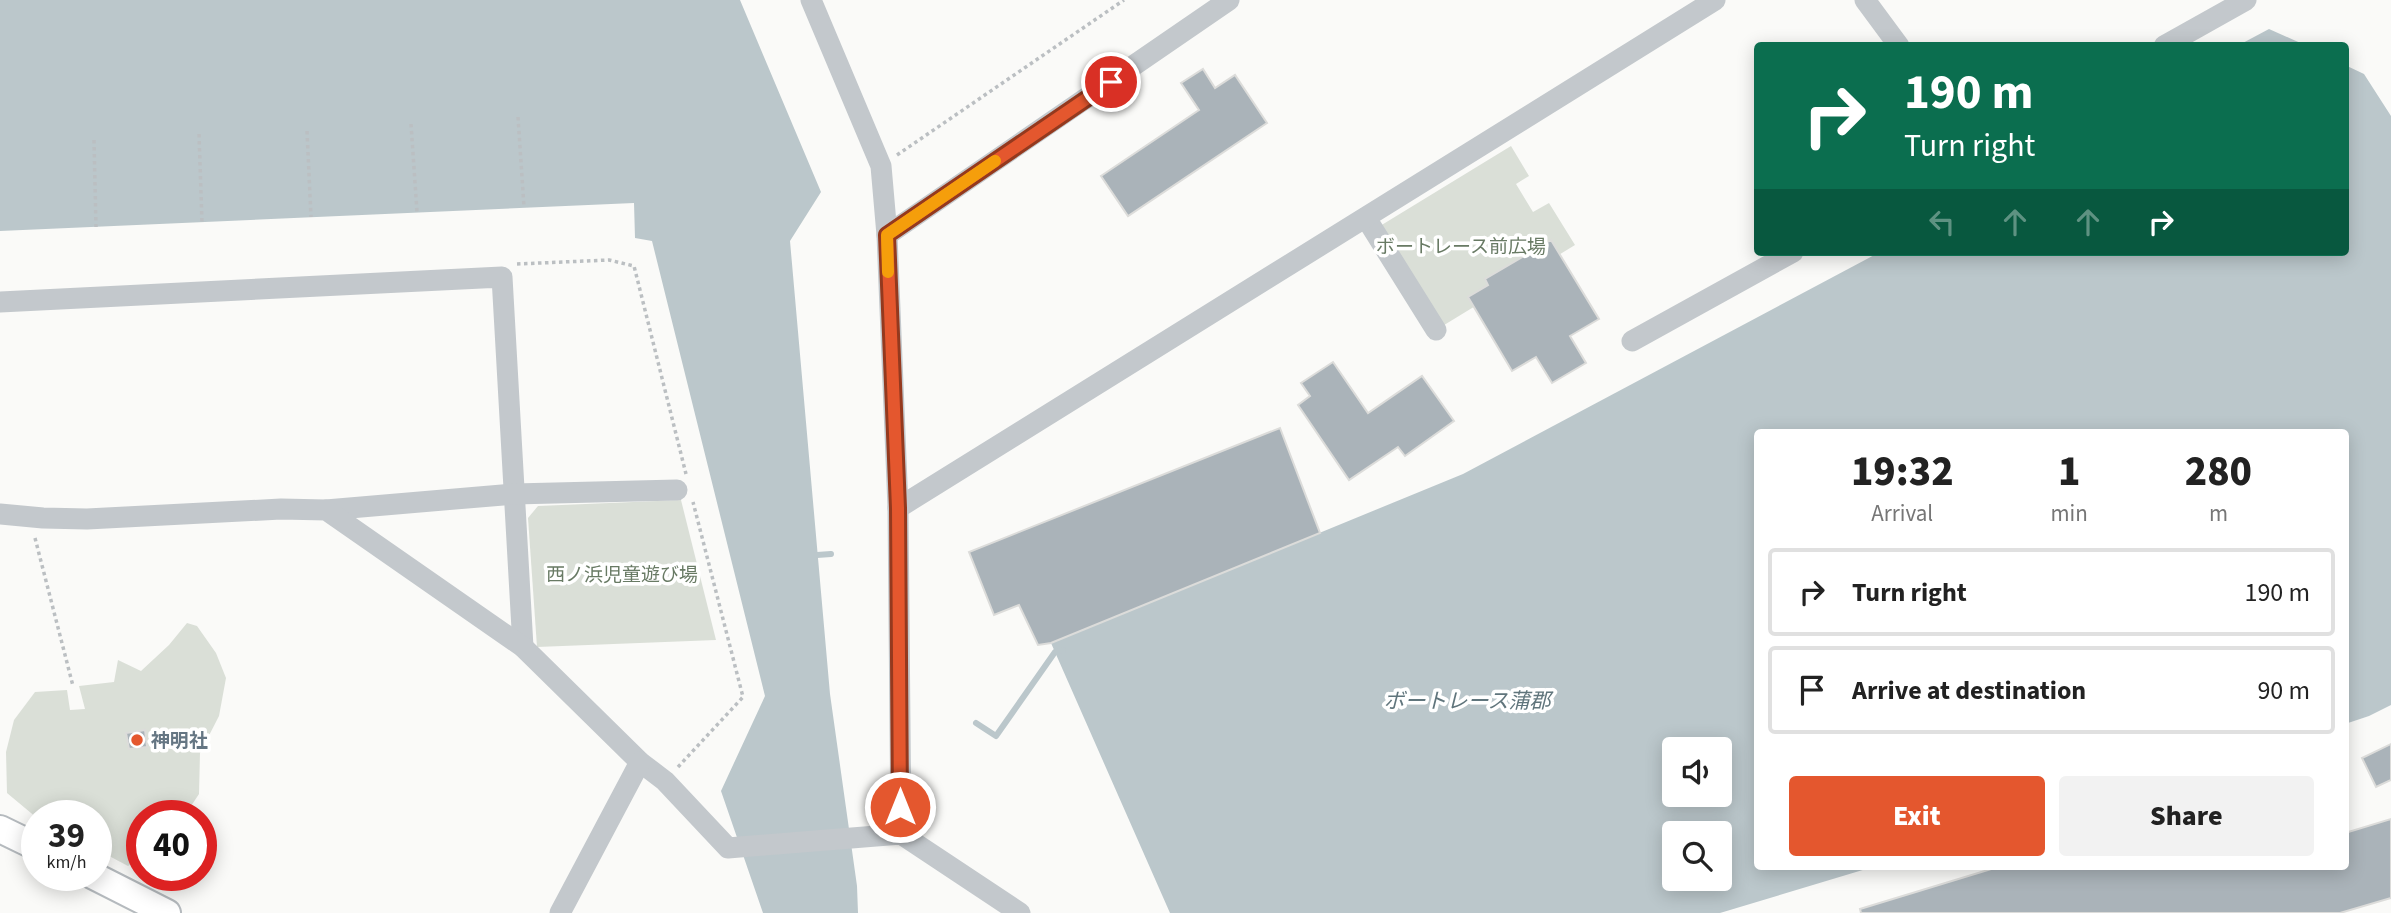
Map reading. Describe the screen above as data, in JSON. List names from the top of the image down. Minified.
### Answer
{"water":["ボートレース蒲郡"],"parks":["ボートレース前広場","西ノ浜児童遊び場"],"places":["神明社"],"page":{"turn":["190 m","Turn right"],"eta":["19:32","Arrival","1","min","280","m"],"list":[{"name":"Turn right","value":"190 m"},{"name":"Arrive at destination","value":"90 m"}],"buttons":["Exit","Share"],"speed":"39 km/h","limit":"40"}}
